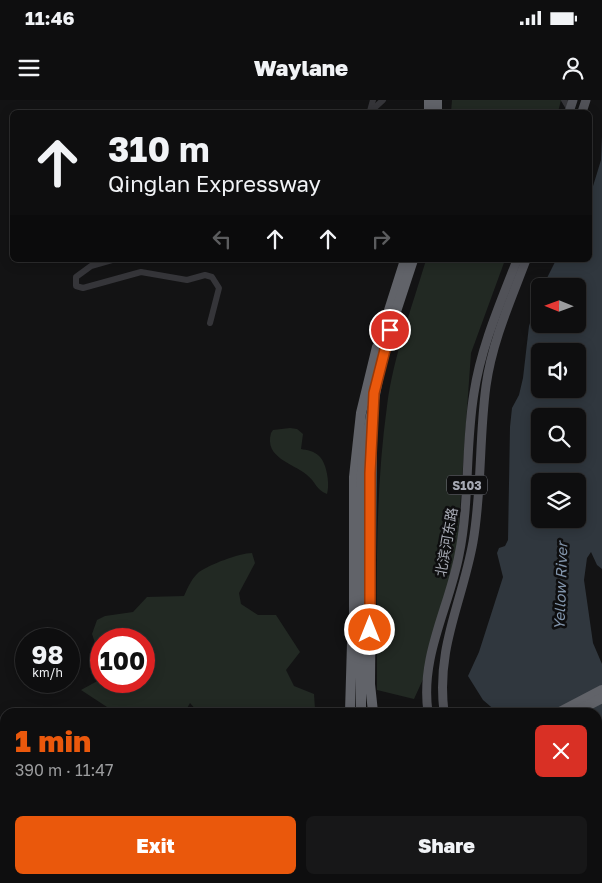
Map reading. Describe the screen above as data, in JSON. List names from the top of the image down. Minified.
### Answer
{"streets":{"main road":["S103","北滨河东路"]},"water":["Yellow River"],"north":"left","page":{"status":"11:46","header":"Waylane","turn":["310 m","Qinglan Expressway"],"speed":"98 km/h","limit":"100","heading":["1 min","390 m · 11:47"],"buttons":["Exit","Share"]}}
